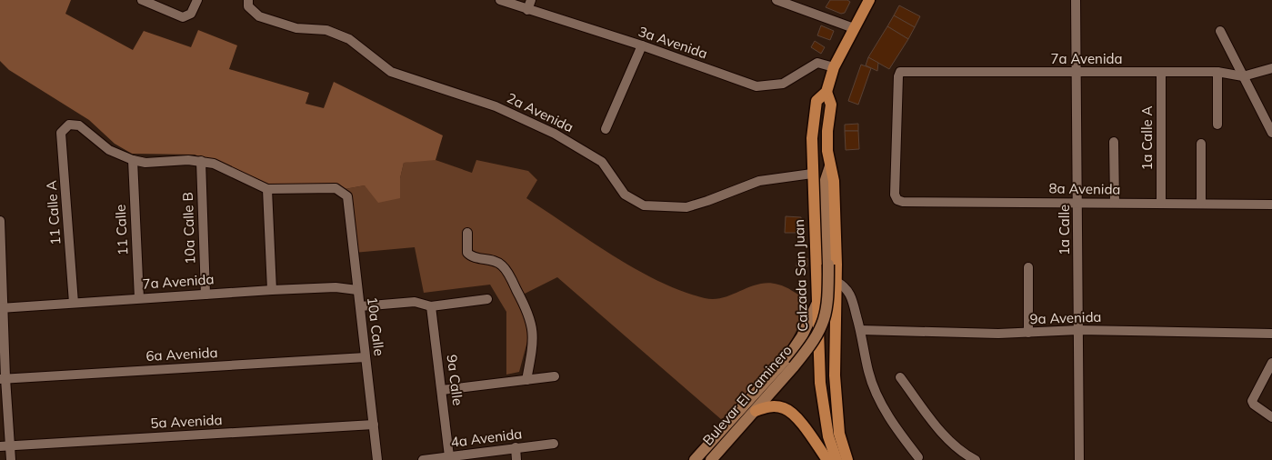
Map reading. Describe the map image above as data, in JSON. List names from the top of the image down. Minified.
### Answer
{"streets":{"main road":["Calzada San Juan","Bulevar El Caminero"],"street":["3a Avenida","7a Avenida","2a Avenida","1a Calle A","8a Avenida","11 Calle A","10a Calle B","11 Calle","1a Calle","9a Avenida","10a Calle","6a Avenida","9a Calle","5a Avenida","4a Avenida"]},"crossings":[["3a Avenida","Calzada San Juan"],["7a Avenida","1a Calle A"],["7a Avenida","8a Avenida"],["7a Avenida","11 Calle A"],["7a Avenida","10a Calle B"],["7a Avenida","11 Calle"],["7a Avenida","1a Calle"],["7a Avenida","10a Calle"],["2a Avenida","Calzada San Juan"],["1a Calle A","8a Avenida"],["8a Avenida","1a Calle"],["11 Calle A","11 Calle"],["1a Calle","9a Avenida"],["Calzada San Juan","Bulevar El Caminero"],["10a Calle","6a Avenida"],["10a Calle","5a Avenida"],["9a Calle","4a Avenida"]]}
